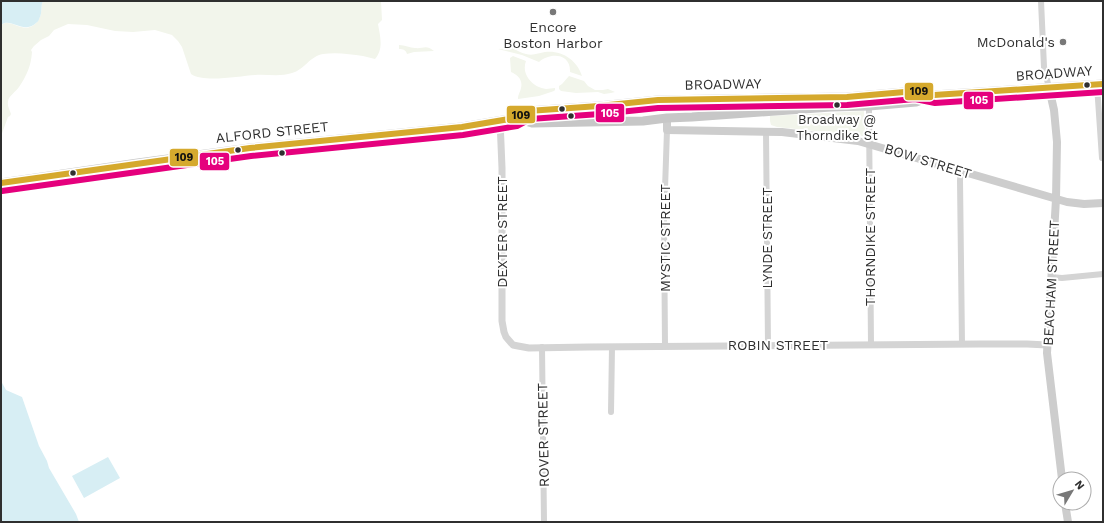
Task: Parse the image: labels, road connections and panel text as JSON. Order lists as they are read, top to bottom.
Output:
{
  "streets": {
    "main road": [
      "BROADWAY",
      "ALFORD STREET",
      "BOW STREET",
      "BEACHAM STREET"
    ],
    "street": [
      "DEXTER STREET",
      "THORNDIKE STREET",
      "MYSTIC STREET",
      "LYNDE STREET",
      "ROBIN STREET",
      "ROVER STREET"
    ]
  },
  "crossings": [
    ["BROADWAY", "ALFORD STREET"],
    ["BROADWAY", "DEXTER STREET"],
    ["BROADWAY", "THORNDIKE STREET"],
    ["BROADWAY", "BEACHAM STREET"],
    ["ALFORD STREET", "DEXTER STREET"],
    ["BOW STREET", "THORNDIKE STREET"],
    ["BOW STREET", "MYSTIC STREET"],
    ["BOW STREET", "LYNDE STREET"],
    ["BOW STREET", "BEACHAM STREET"],
    ["DEXTER STREET", "ROBIN STREET"],
    ["THORNDIKE STREET", "ROBIN STREET"],
    ["MYSTIC STREET", "ROBIN STREET"],
    ["LYNDE STREET", "ROBIN STREET"],
    ["BEACHAM STREET", "ROBIN STREET"],
    ["ROBIN STREET", "ROVER STREET"]
  ],
  "places": ["Encore Boston Harbor", "McDonald's", "Broadway @ Thorndike St"],
  "lines": ["transit line 109", "transit line 105"],
  "north": "top right"
}
